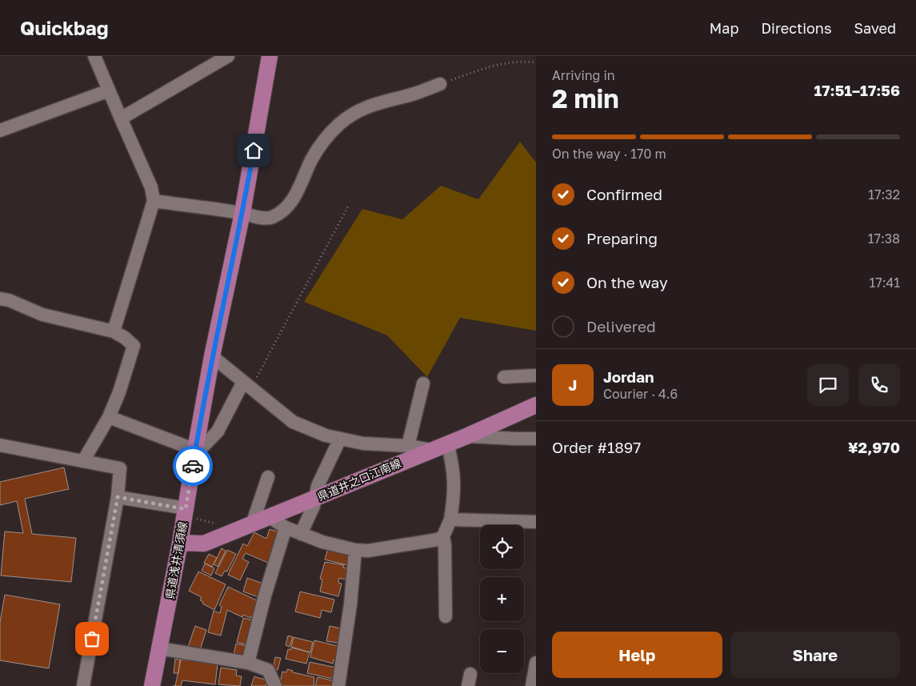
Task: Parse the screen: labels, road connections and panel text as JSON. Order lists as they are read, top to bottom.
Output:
{
  "streets": {
    "main road": ["県道井之口江南線", "県道浅井清須線"]
  },
  "crossings": [
    ["県道井之口江南線", "県道浅井清須線"]
  ],
  "page": {
    "header": "Quickbag",
    "nav": ["Map", "Directions", "Saved"],
    "heading": ["2 min", "Arriving in", "17:51–17:56"],
    "panel": [
      "Jordan",
      "Courier · 4.6",
      "Order #1897",
      "¥2,970"
    ],
    "bar": "On the way · 170 m",
    "list": [
      ["Confirmed", "17:32"],
      ["Preparing", "17:38"],
      ["On the way", "17:41"],
      "Delivered"
    ],
    "round": "J",
    "map_buttons": ["+", "−"],
    "buttons": ["Help", "Share"]
  }
}
